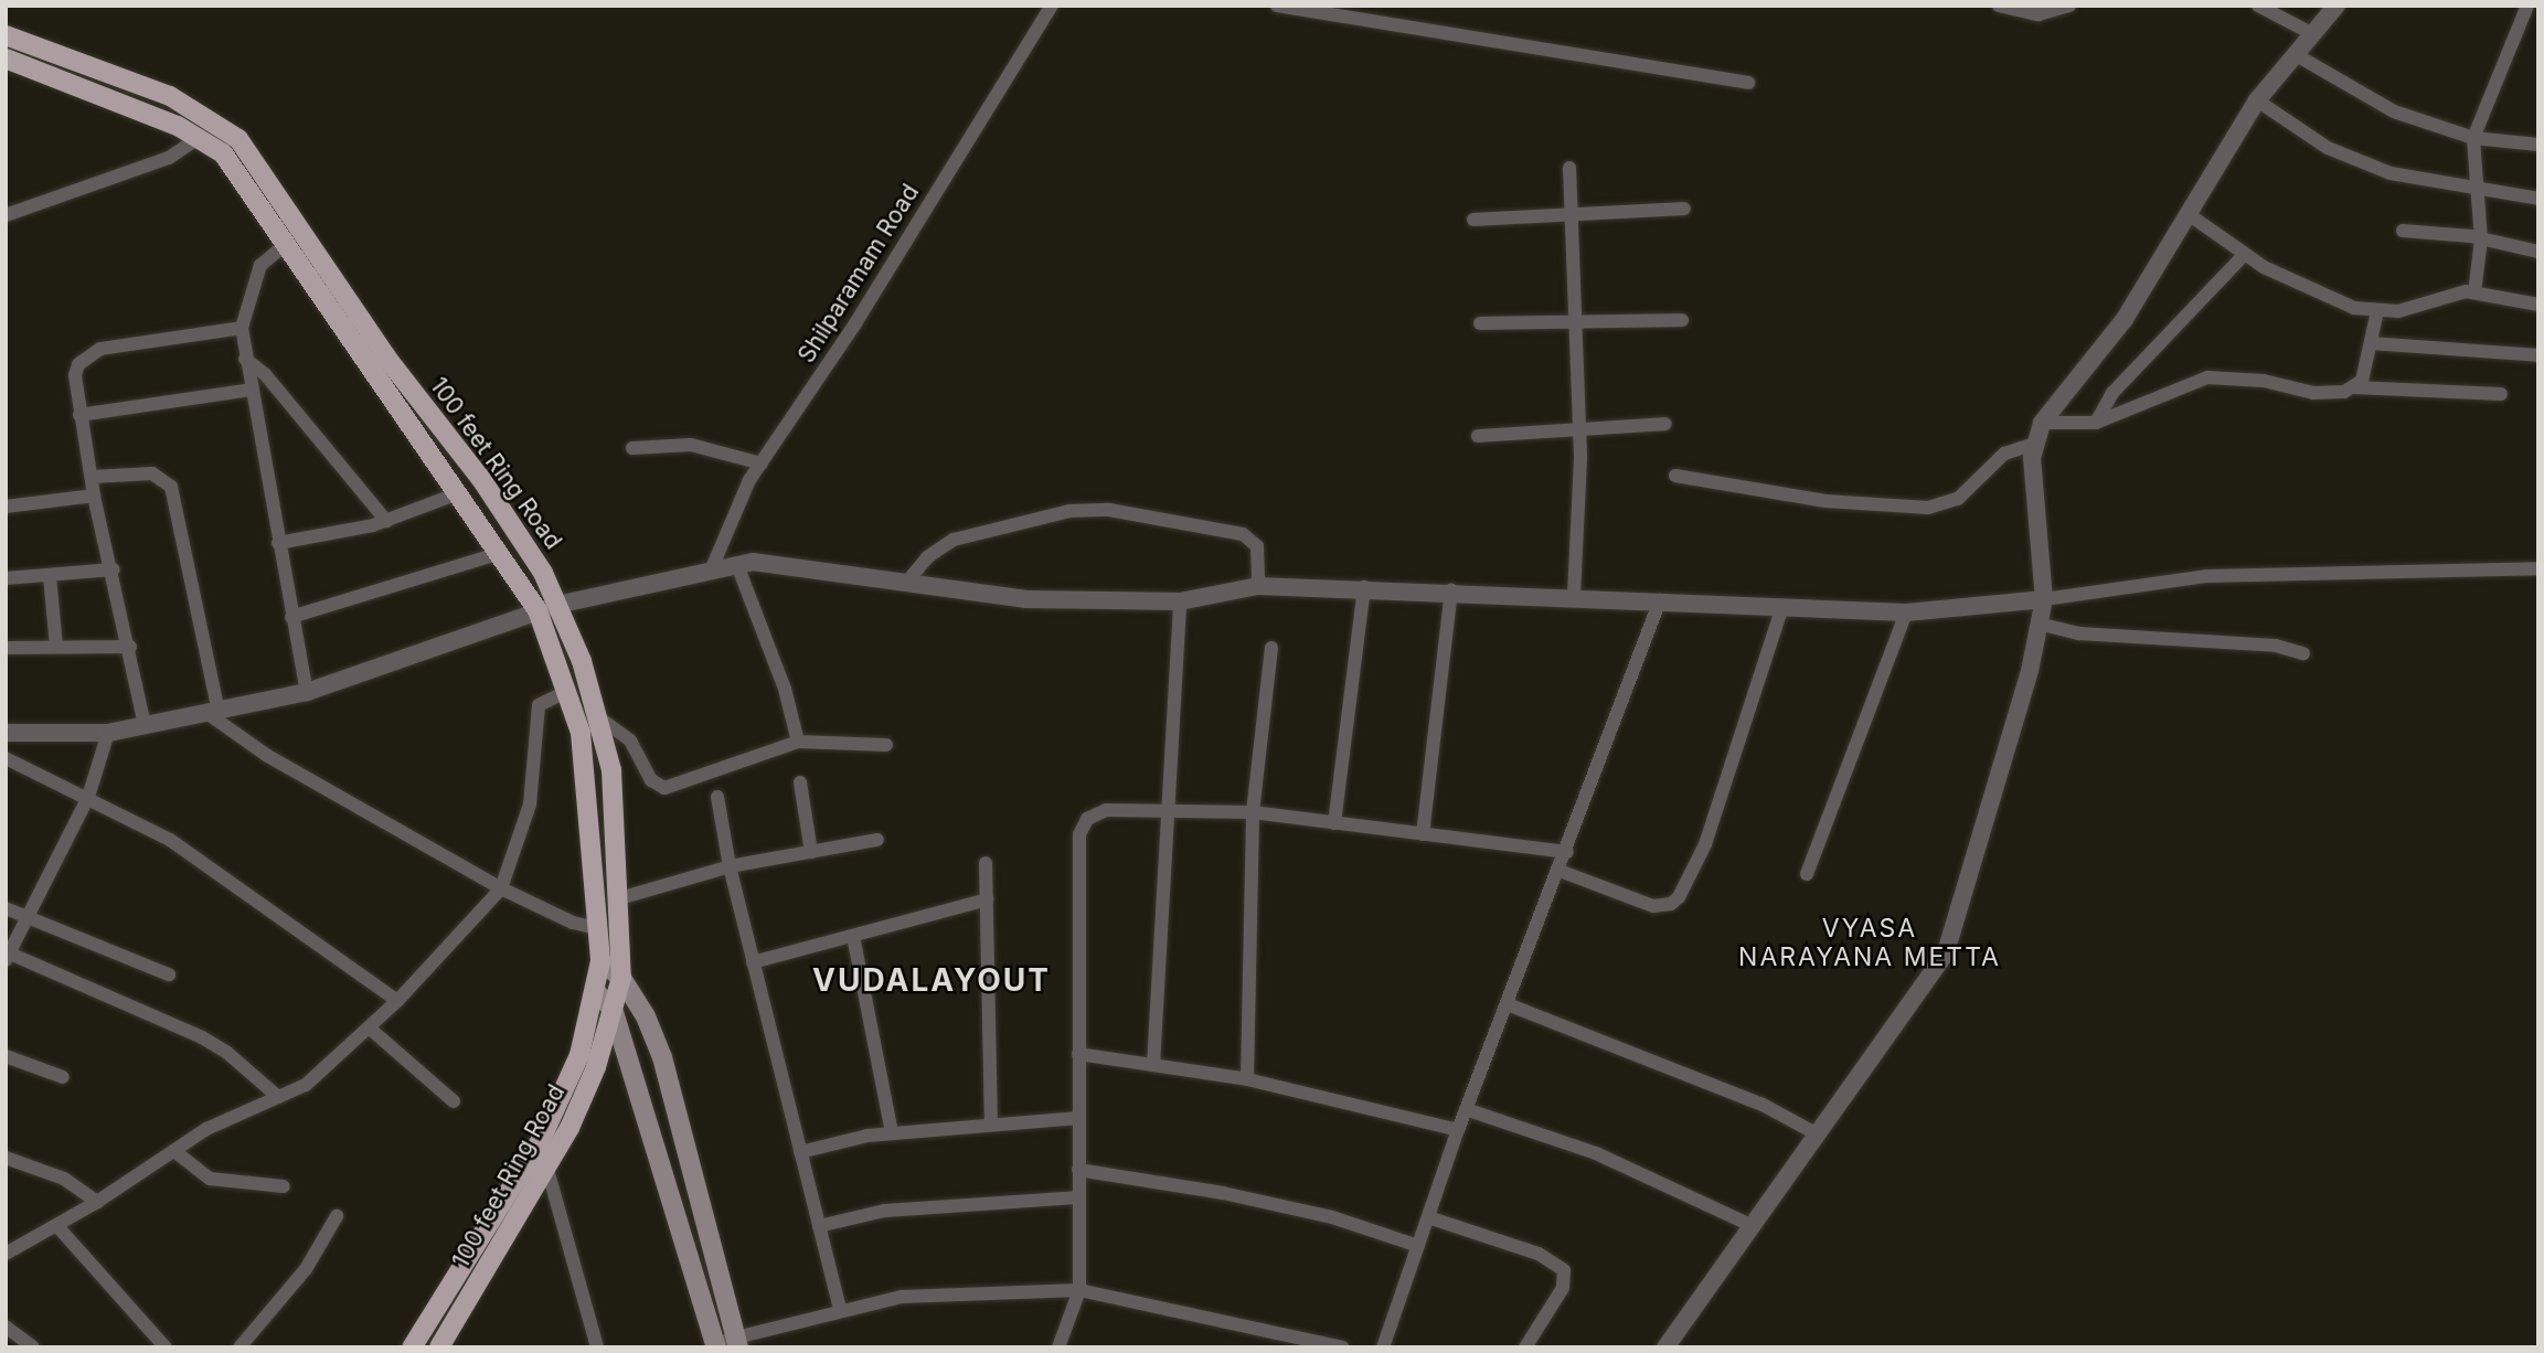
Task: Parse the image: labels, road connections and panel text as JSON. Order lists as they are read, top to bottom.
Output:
{
  "streets": {
    "main road": ["100 feet Ring Road"],
    "street": ["Shilparamam Road"]
  },
  "districts": ["VYASA NARAYANA METTA", "VUDALAYOUT"]
}
